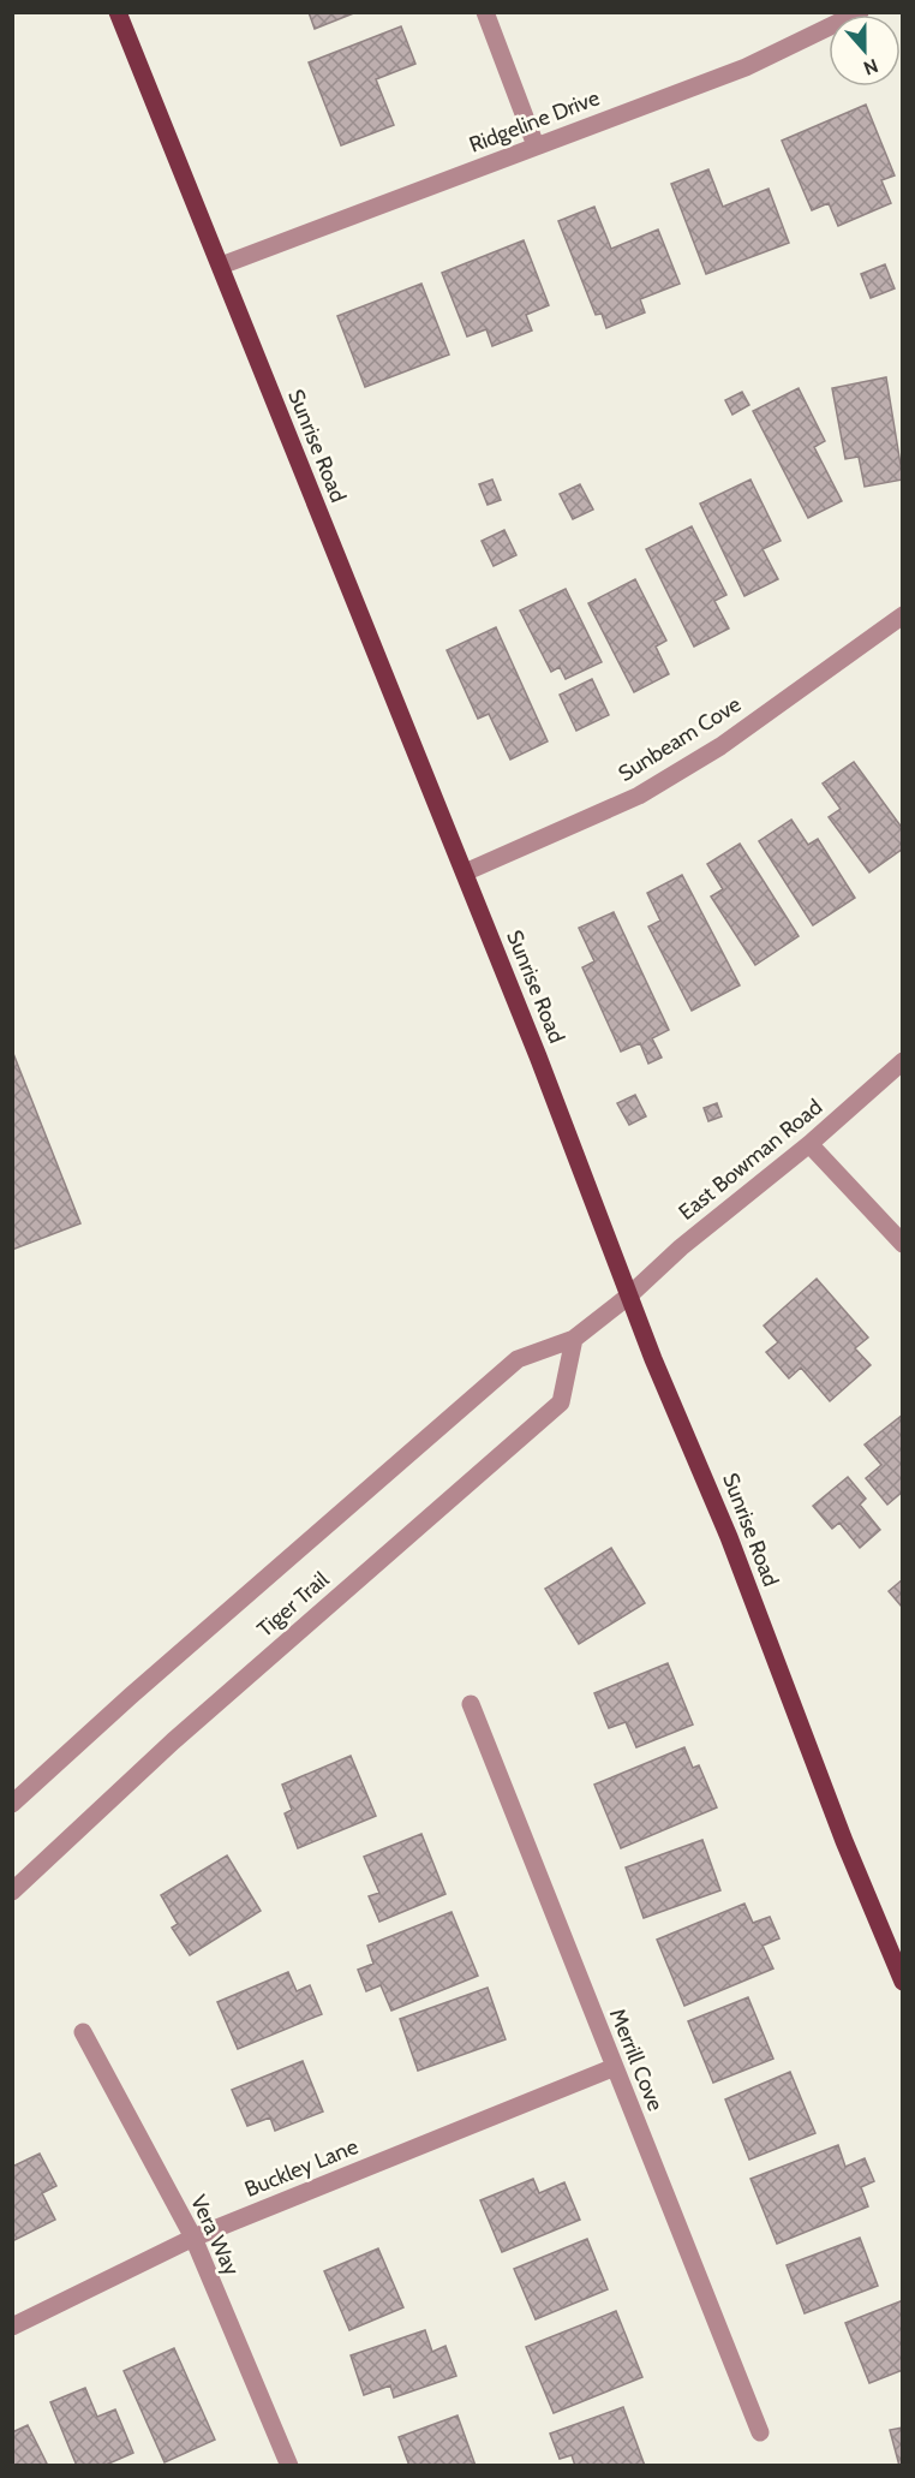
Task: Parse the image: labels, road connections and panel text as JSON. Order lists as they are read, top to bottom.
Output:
{
  "streets": {
    "main road": ["Sunrise Road"],
    "street": [
      "Ridgeline Drive",
      "Sunbeam Cove",
      "East Bowman Road",
      "Tiger Trail",
      "Merrill Cove",
      "Buckley Lane",
      "Vera Way"
    ]
  },
  "crossings": [
    ["Ridgeline Drive", "Sunrise Road"],
    ["Sunrise Road", "Sunbeam Cove"],
    ["Sunrise Road", "East Bowman Road"],
    ["Sunrise Road", "Tiger Trail"],
    ["East Bowman Road", "Tiger Trail"],
    ["Merrill Cove", "Buckley Lane"],
    ["Buckley Lane", "Vera Way"]
  ],
  "north": "bottom"
}
